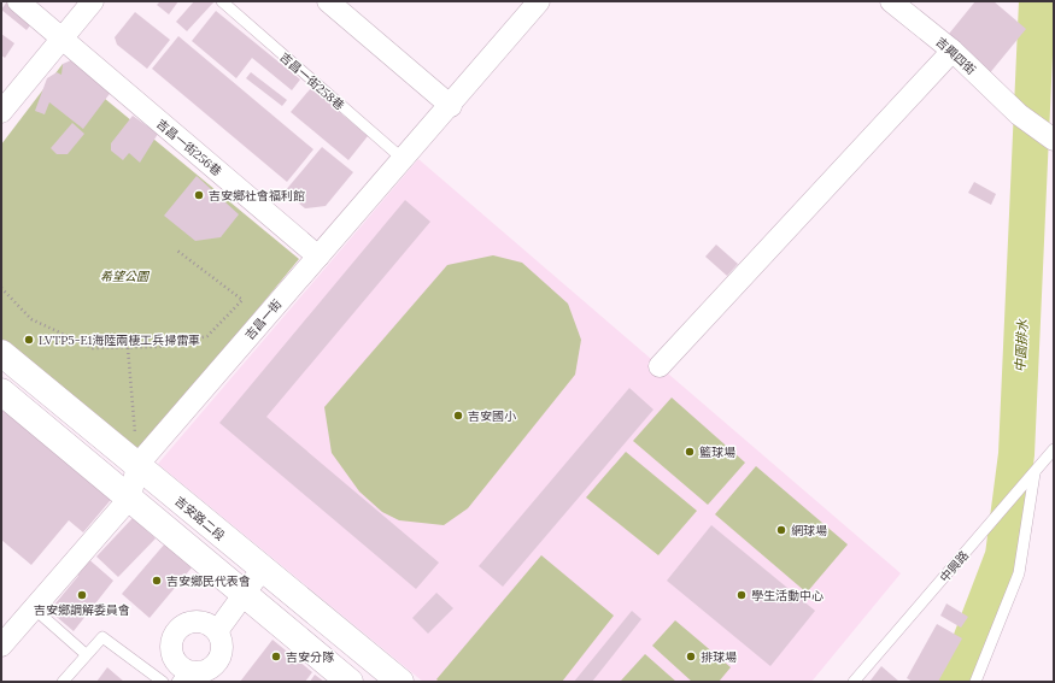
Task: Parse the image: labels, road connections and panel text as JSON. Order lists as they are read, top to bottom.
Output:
{
  "streets": {
    "main road": ["吉安路二段"],
    "street": ["吉興四街", "吉昌一街256巷", "吉昌一街"],
    "lane": ["吉昌一街258巷", "中興路"]
  },
  "crossings": [
    ["吉昌一街258巷", "吉昌一街"],
    ["吉昌一街256巷", "吉昌一街"],
    ["吉昌一街", "吉安路二段"]
  ],
  "water": ["中園排水"],
  "parks": ["希望公園"],
  "places": [
    "吉安鄉社會福利館",
    "LVTP5-E1海陸兩棲工兵掃雷車",
    "吉安國小",
    "籃球場",
    "網球場",
    "吉安鄉民代表會",
    "吉安鄉調解委員會",
    "學生活動中心",
    "吉安分隊",
    "排球場"
  ]
}
